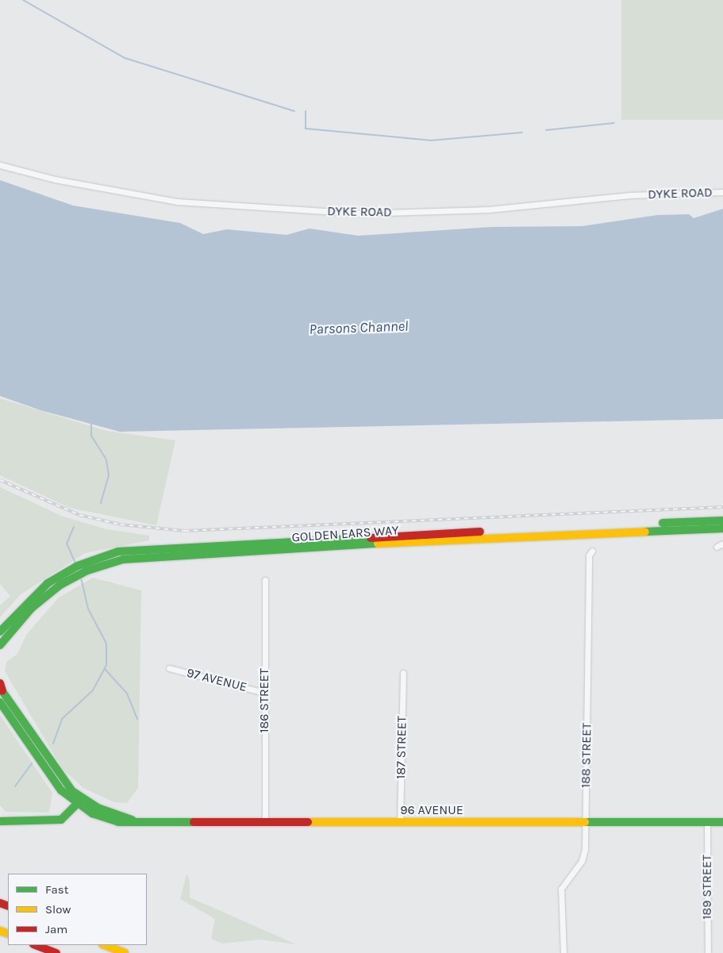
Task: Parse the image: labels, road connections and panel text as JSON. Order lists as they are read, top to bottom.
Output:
{
  "streets": {
    "main road": ["GOLDEN EARS WAY", "96 AVENUE"],
    "street": [
      "DYKE ROAD",
      "97 AVENUE",
      "186 STREET",
      "187 STREET",
      "188 STREET",
      "189 STREET"
    ]
  },
  "crossings": [
    ["97 AVENUE", "186 STREET"],
    ["186 STREET", "96 AVENUE"],
    ["187 STREET", "96 AVENUE"],
    ["188 STREET", "96 AVENUE"],
    ["96 AVENUE", "189 STREET"]
  ],
  "water": ["Parsons Channel"],
  "legend": ["Fast", "Slow", "Jam"]
}
